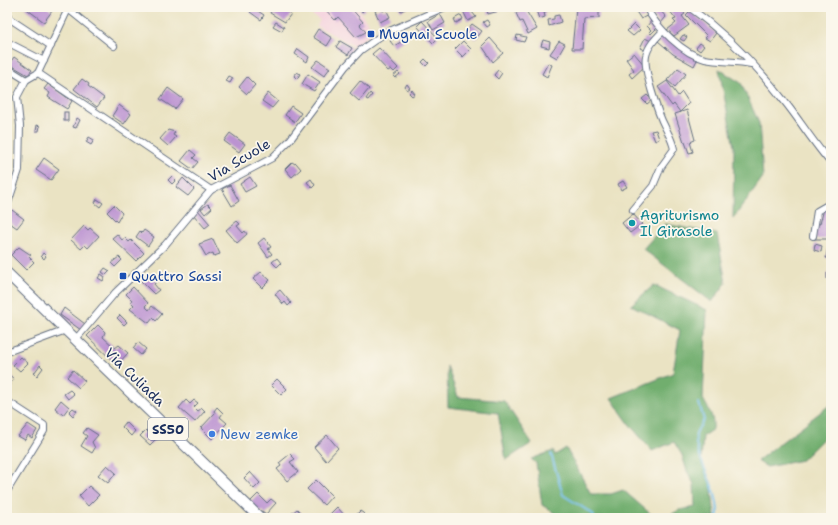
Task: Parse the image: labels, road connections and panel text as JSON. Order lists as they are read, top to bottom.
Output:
{
  "streets": {
    "main road": ["Via Culiada", "SS50"],
    "street": ["Via Scuole"]
  },
  "crossings": [
    ["Via Scuole", "Via Culiada"]
  ],
  "places": {
    "transit": ["Mugnai Scuole", "Quattro Sassi"],
    "other": ["Agriturismo Il Girasole", "New zemke"]
  }
}
